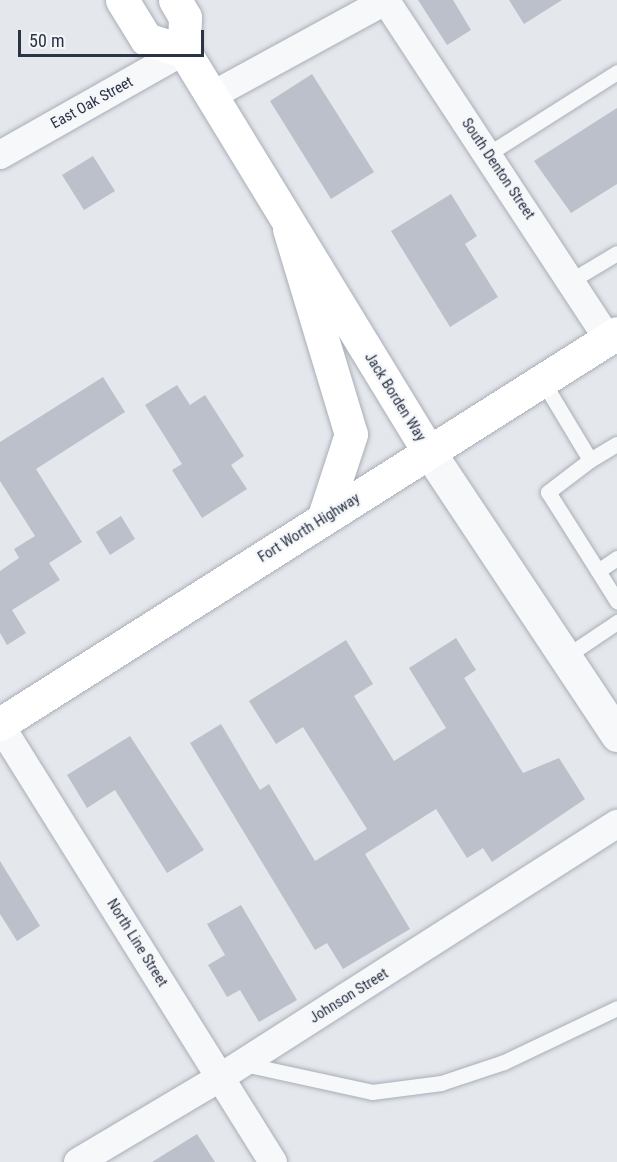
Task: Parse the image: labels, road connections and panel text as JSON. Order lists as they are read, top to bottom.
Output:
{
  "streets": {
    "main road": ["Jack Borden Way", "Fort Worth Highway"],
    "street": [
      "East Oak Street",
      "South Denton Street",
      "North Line Street",
      "Johnson Street"
    ]
  },
  "crossings": [
    ["East Oak Street", "Jack Borden Way"],
    ["South Denton Street", "Fort Worth Highway"],
    ["Jack Borden Way", "Fort Worth Highway"],
    ["Fort Worth Highway", "North Line Street"],
    ["North Line Street", "Johnson Street"]
  ],
  "scale_bar": "50 m"
}
